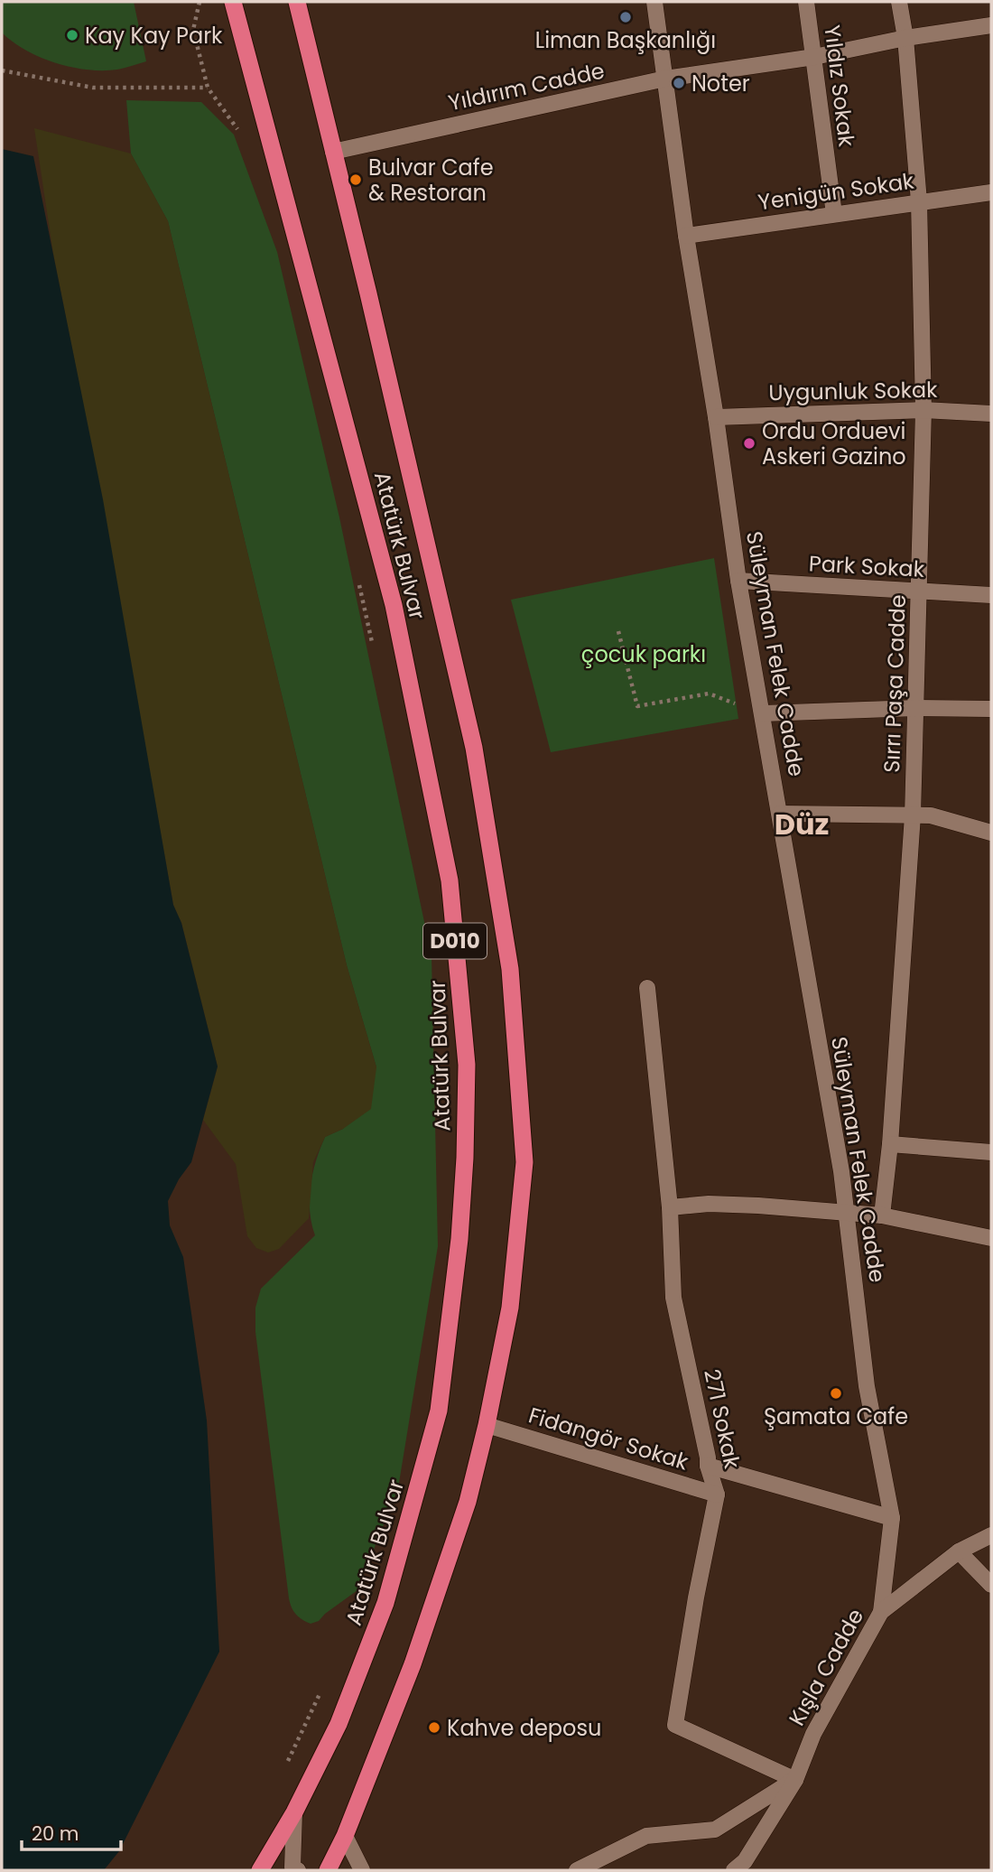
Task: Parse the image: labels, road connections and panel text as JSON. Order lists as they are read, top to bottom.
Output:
{
  "streets": {
    "highway": ["Atatürk Bulvar", "D010"],
    "street": [
      "Yıldız Sokak",
      "Yıldırım Cadde",
      "Yenigün Sokak",
      "Uygunluk Sokak",
      "Park Sokak",
      "Süleyman Felek Cadde",
      "Sırrı Paşa Cadde",
      "271 Sokak",
      "Fidangör Sokak",
      "Kışla Cadde"
    ]
  },
  "crossings": [
    ["Yıldız Sokak", "Yıldırım Cadde"],
    ["Yıldız Sokak", "Yenigün Sokak"],
    ["Yıldırım Cadde", "Atatürk Bulvar"],
    ["Yıldırım Cadde", "Süleyman Felek Cadde"],
    ["Yıldırım Cadde", "Sırrı Paşa Cadde"],
    ["Yenigün Sokak", "Süleyman Felek Cadde"],
    ["Yenigün Sokak", "Sırrı Paşa Cadde"],
    ["Uygunluk Sokak", "Süleyman Felek Cadde"],
    ["Uygunluk Sokak", "Sırrı Paşa Cadde"],
    ["Atatürk Bulvar", "Fidangör Sokak"],
    ["Park Sokak", "Süleyman Felek Cadde"],
    ["Park Sokak", "Sırrı Paşa Cadde"],
    ["Süleyman Felek Cadde", "Fidangör Sokak"],
    ["Süleyman Felek Cadde", "Kışla Cadde"],
    ["271 Sokak", "Fidangör Sokak"],
    ["271 Sokak", "Kışla Cadde"]
  ],
  "districts": ["Düz"],
  "parks": ["çocuk parkı"],
  "places": [
    "Liman Başkanlığı",
    "Kay Kay Park",
    "Noter",
    "Bulvar Cafe & Restoran",
    "Ordu Orduevi Askeri Gazino",
    "Şamata Cafe",
    "Kahve deposu"
  ],
  "scale_bar": "20 m"
}
